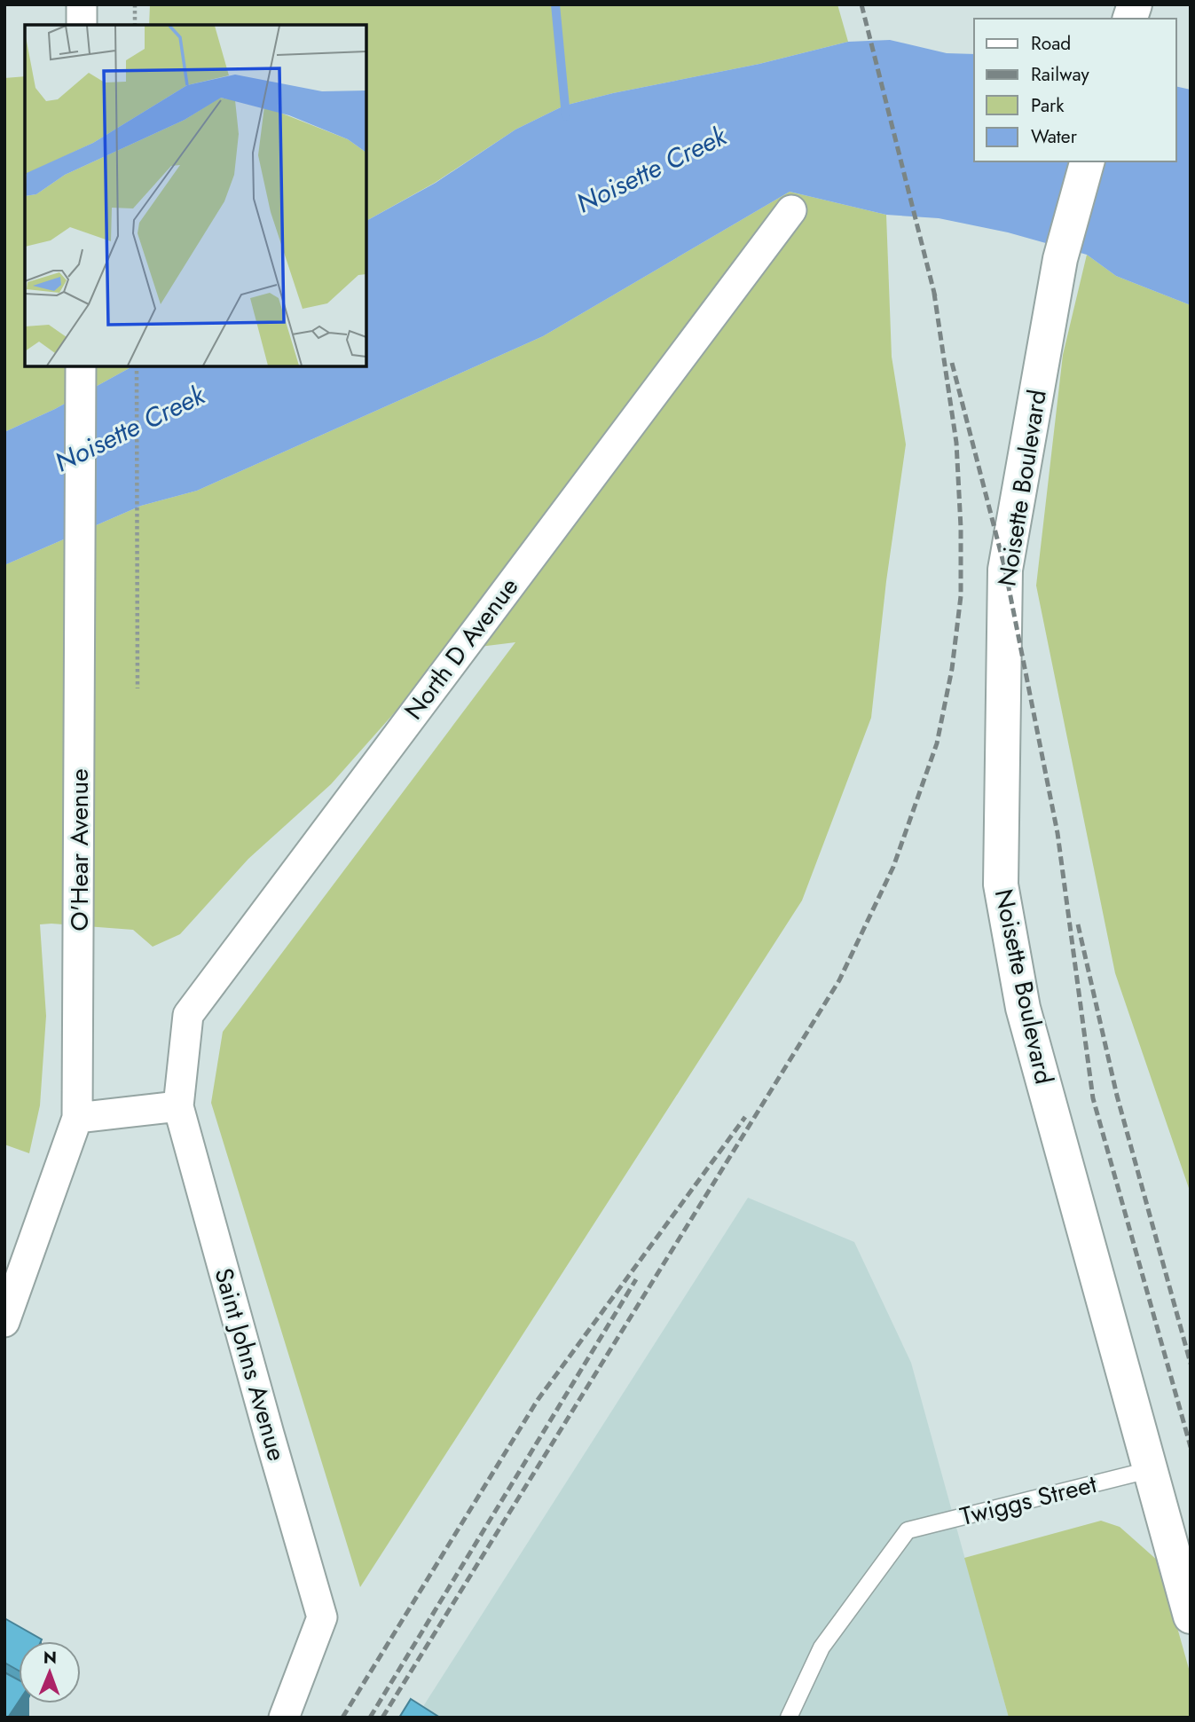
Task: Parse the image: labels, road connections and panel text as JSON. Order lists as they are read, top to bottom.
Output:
{
  "streets": {
    "street": [
      "Noisette Boulevard",
      "North D Avenue",
      "O'Hear Avenue",
      "Saint Johns Avenue"
    ],
    "lane": ["Twiggs Street"]
  },
  "crossings": [
    ["Noisette Boulevard", "Twiggs Street"],
    ["North D Avenue", "Saint Johns Avenue"]
  ],
  "water": ["Noisette Creek"],
  "legend": [
    "Road",
    "Railway",
    "Park",
    "Water"
  ],
  "north": "top"
}
